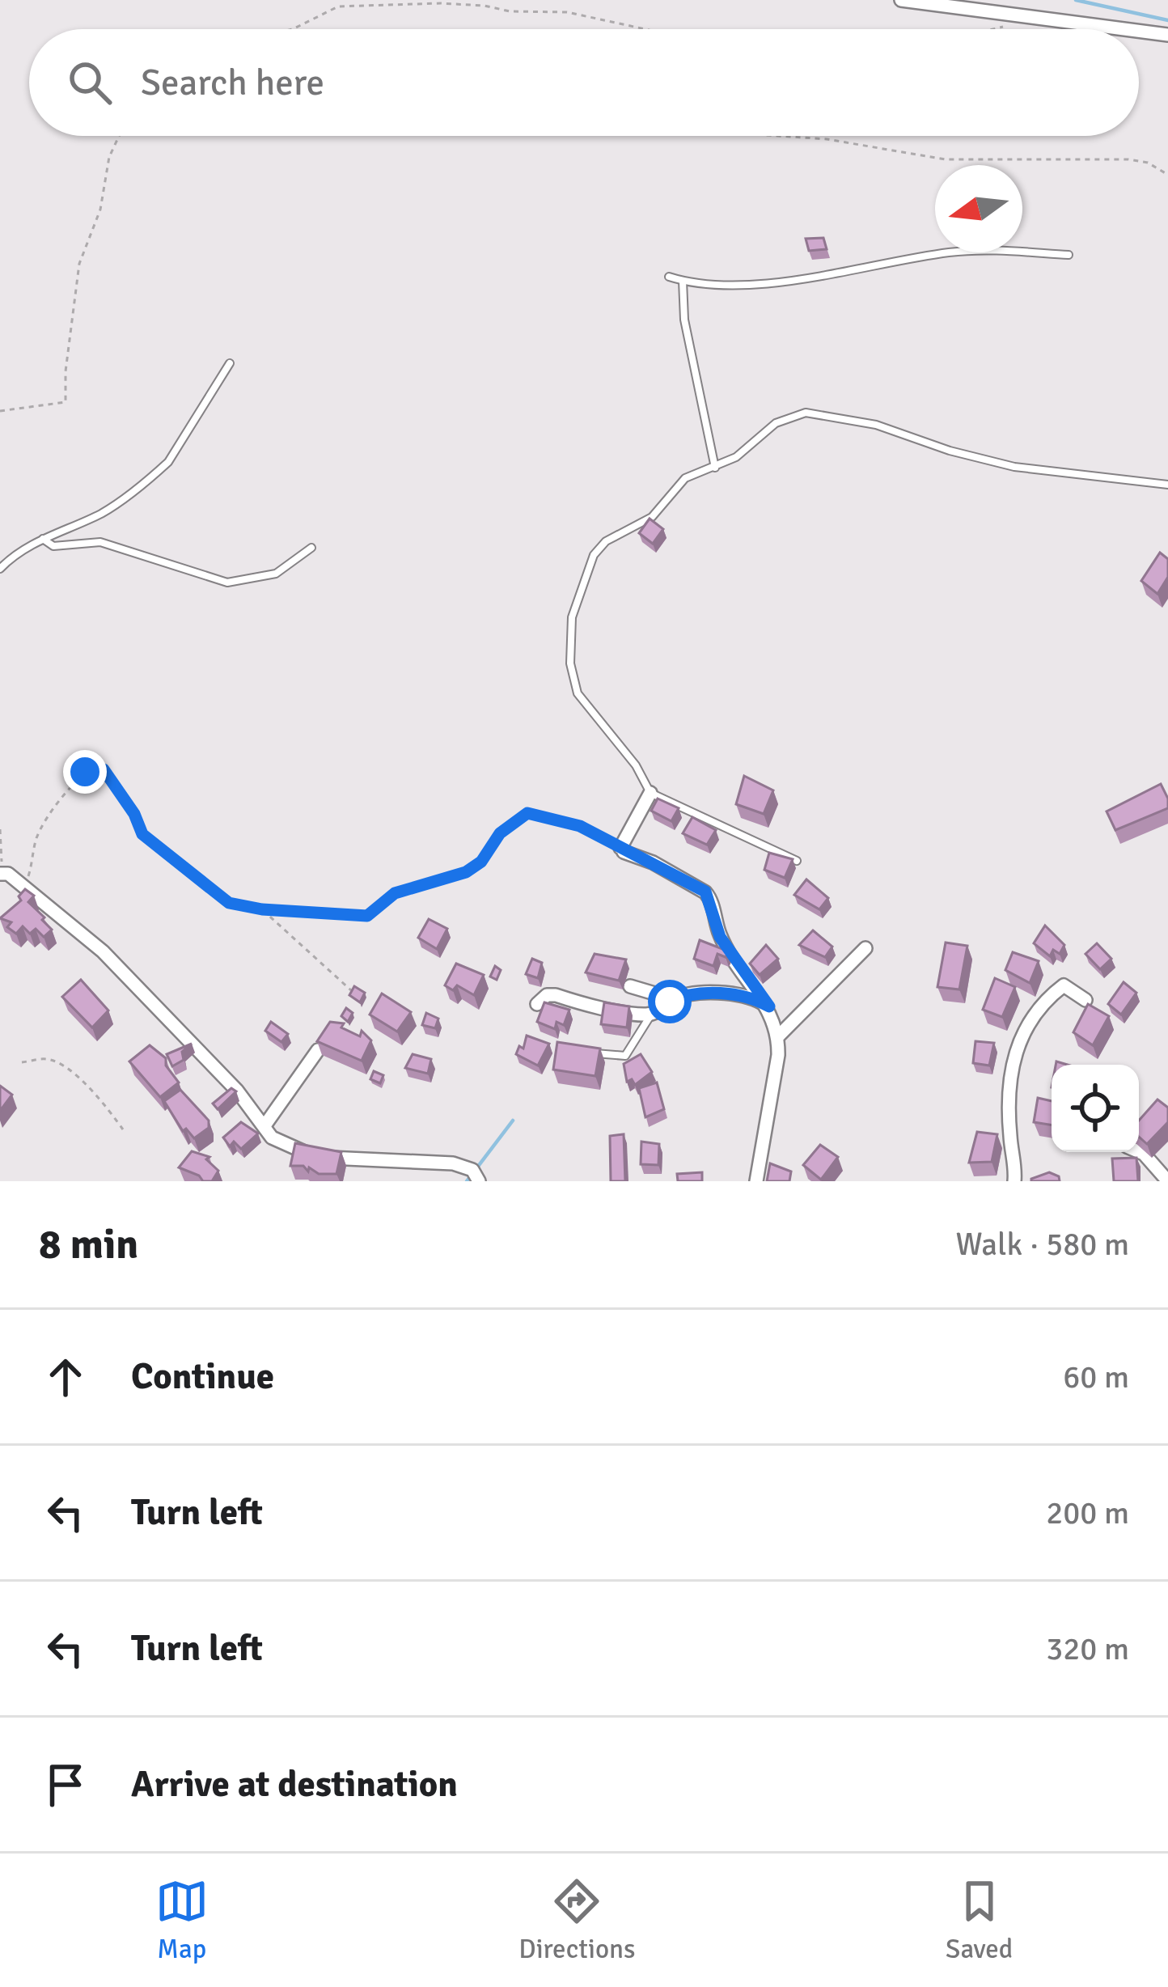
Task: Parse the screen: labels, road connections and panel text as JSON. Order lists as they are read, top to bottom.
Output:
{
  "north": "left",
  "page": {
    "search": "Search here",
    "heading": ["8 min", "Walk · 580 m"],
    "list": [
      ["Continue", "60 m"],
      ["Turn left", "200 m"],
      ["Turn left", "320 m"],
      "Arrive at destination"
    ],
    "nav": ["Map", "Directions", "Saved"]
  }
}
